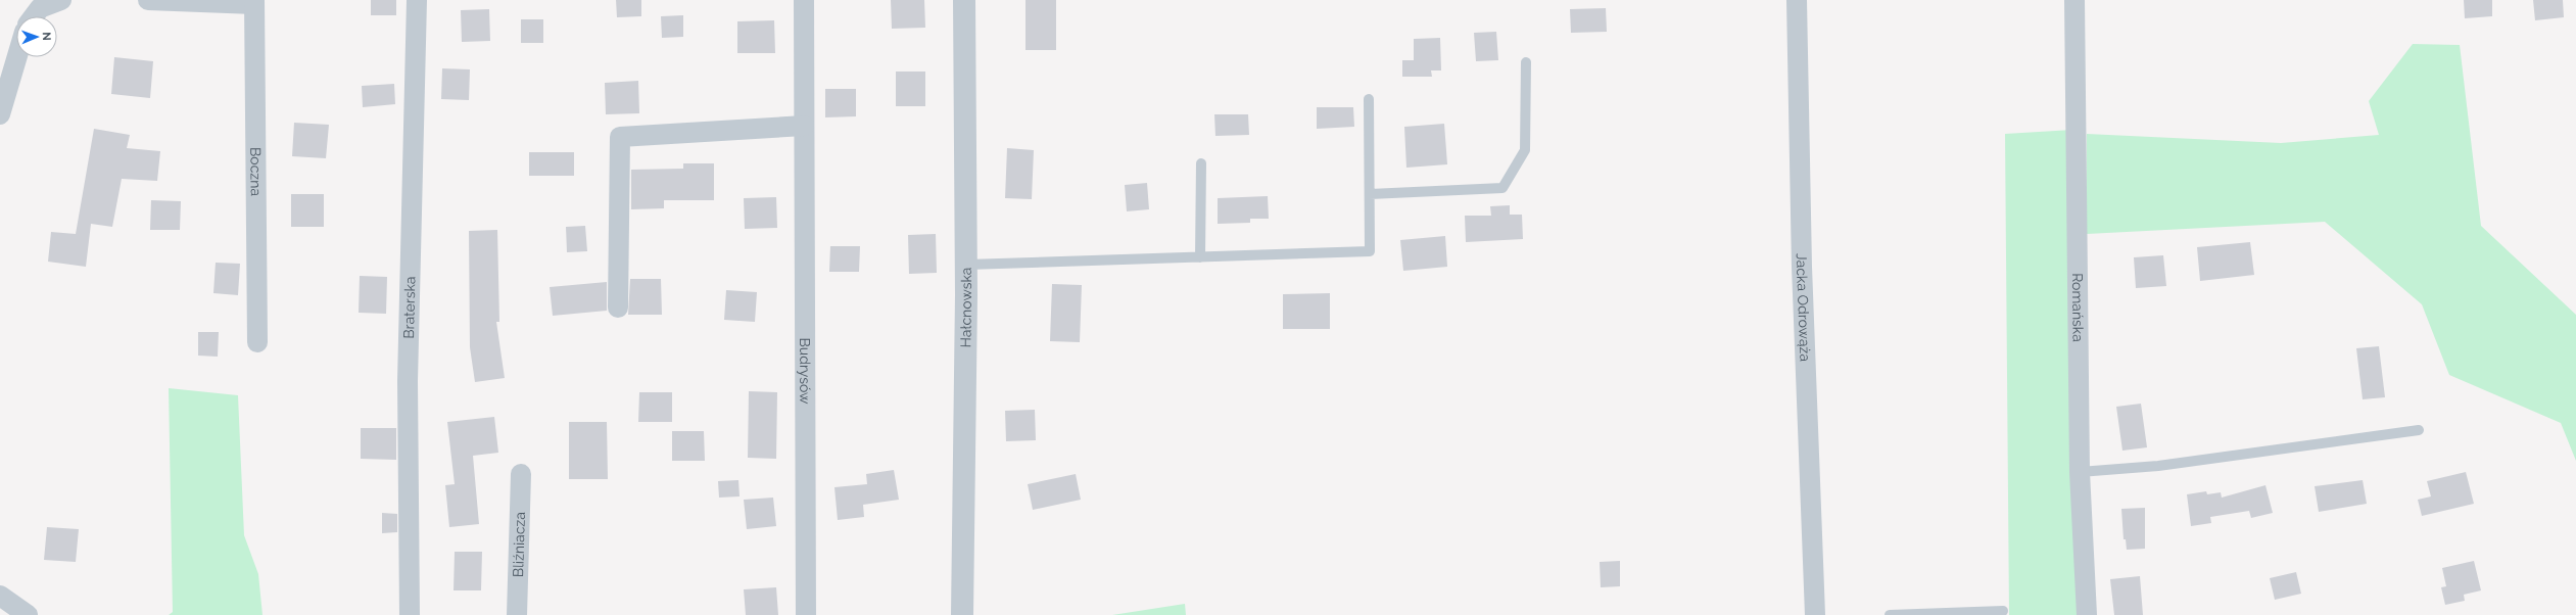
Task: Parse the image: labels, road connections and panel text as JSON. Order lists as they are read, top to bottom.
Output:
{
  "streets": {
    "street": [
      "Boczna",
      "Braterska",
      "Hałcnowska",
      "Jacka Odrowąża",
      "Romańska",
      "Budrysów",
      "Bliźniacza"
    ]
  },
  "north": "right"
}
